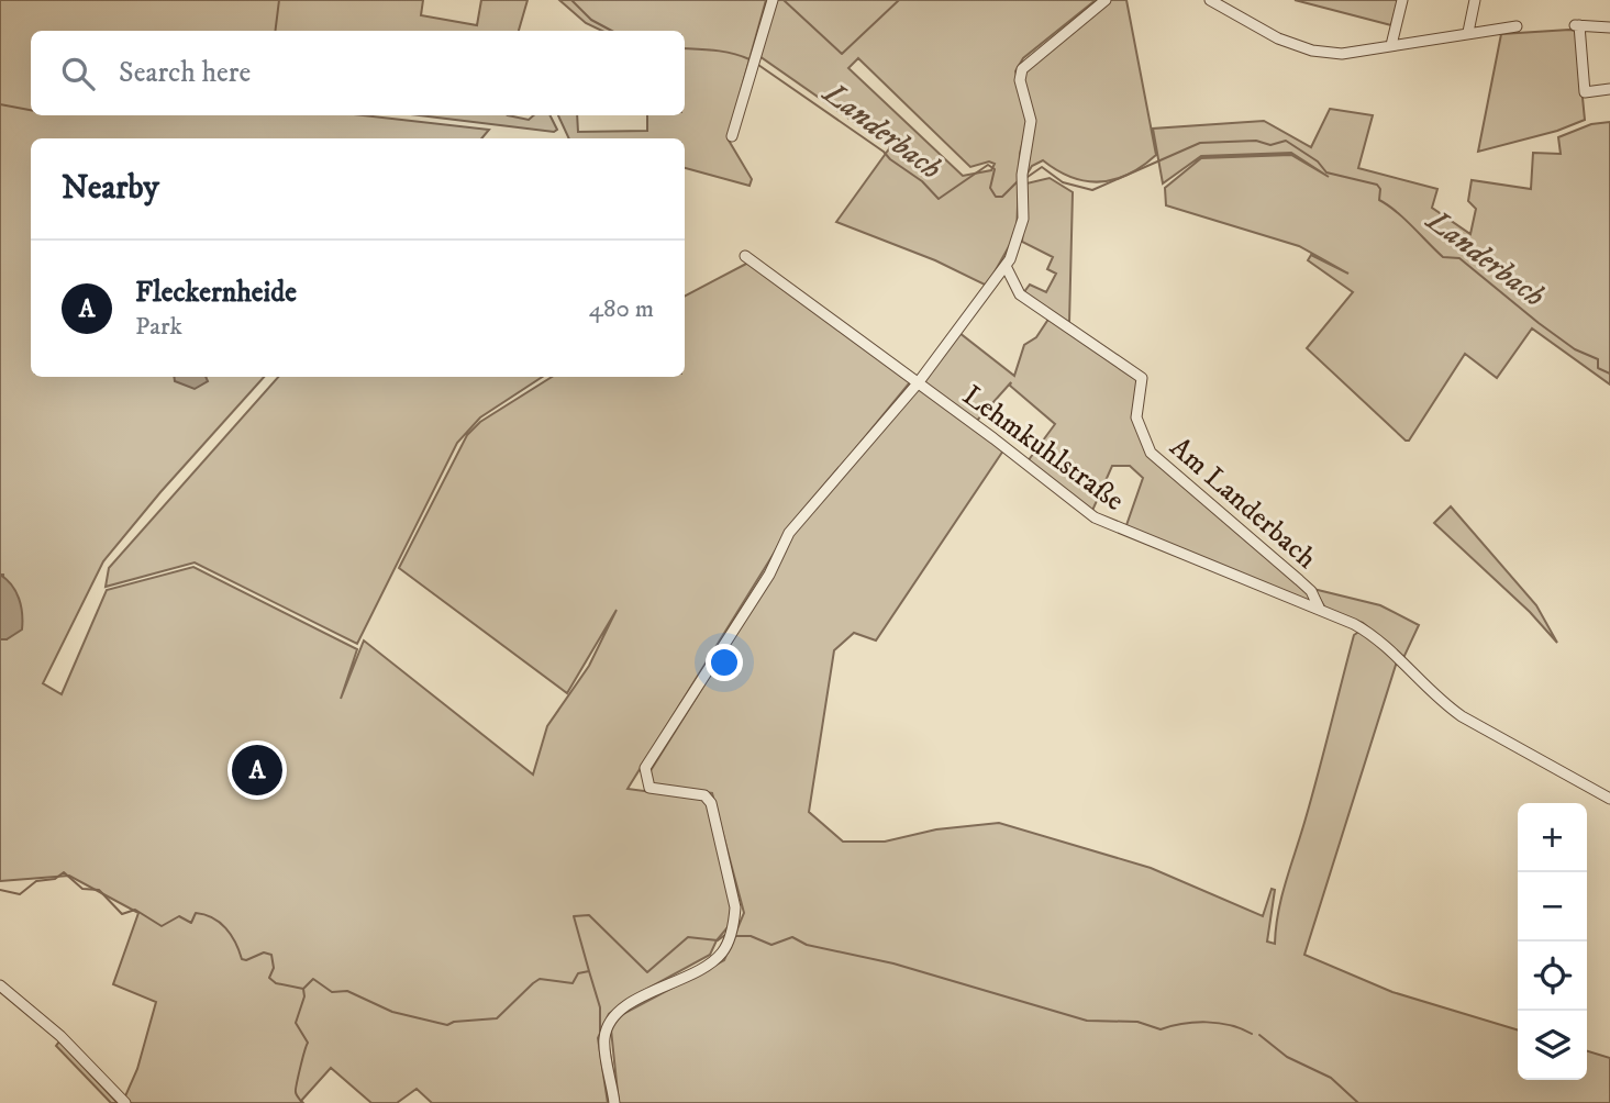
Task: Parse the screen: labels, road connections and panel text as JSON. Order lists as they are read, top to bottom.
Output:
{
  "streets": {
    "street": ["Lehmkuhlstraße", "Am Landerbach"]
  },
  "crossings": [
    ["Lehmkuhlstraße", "Am Landerbach"]
  ],
  "water": ["Landerbach"],
  "page": {
    "search": "Search here",
    "heading": "Nearby",
    "list": [
      {
        "mark": "A",
        "name": "Fleckernheide",
        "note": "Park",
        "value": "480 m"
      }
    ],
    "pins": "A",
    "map_buttons": ["+", "−"]
  }
}
